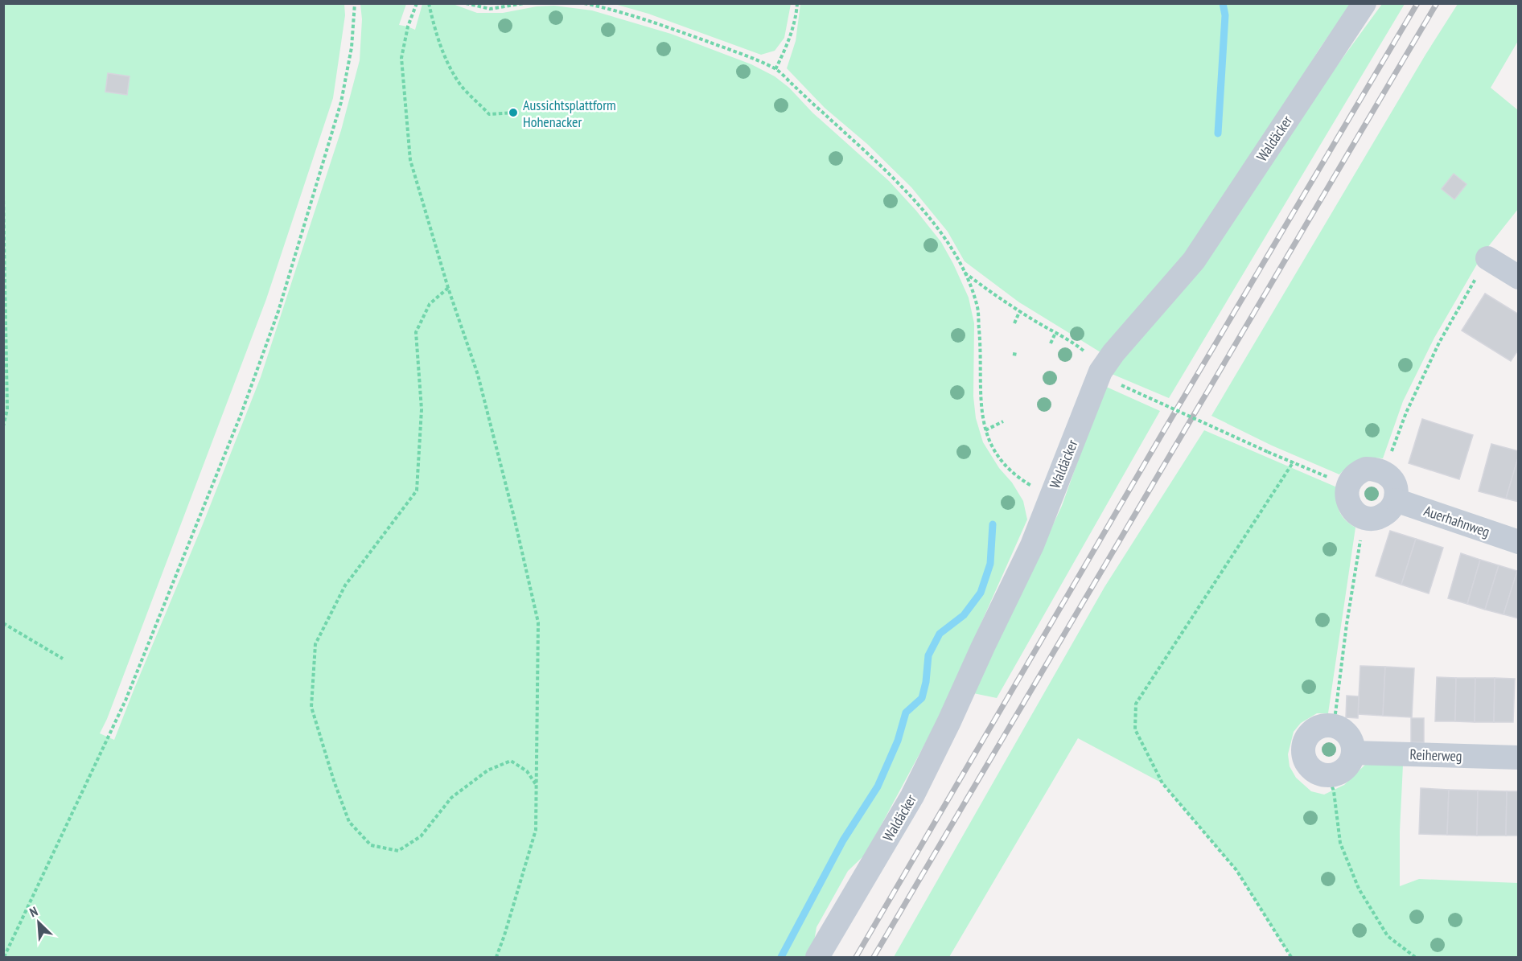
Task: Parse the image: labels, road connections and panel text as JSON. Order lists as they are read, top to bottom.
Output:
{
  "streets": {
    "street": ["Waldäcker", "Auerhahnweg", "Reiherweg"]
  },
  "places": ["Aussichtsplattform Hohenacker"],
  "north": "top left"
}
